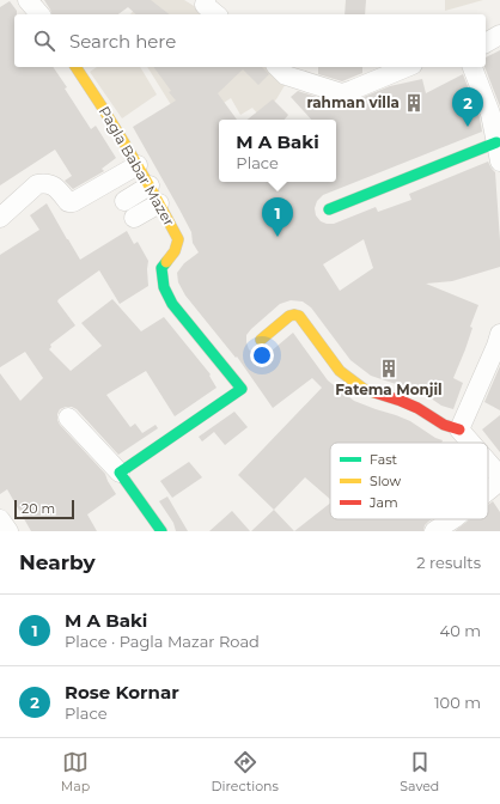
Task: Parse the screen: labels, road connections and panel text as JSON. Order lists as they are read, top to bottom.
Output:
{
  "streets": {
    "street": ["Pagla Babar Mazer"]
  },
  "places": {
    "building": ["rahman villa", "Fatema Monjil"]
  },
  "legend": ["Fast", "Slow", "Jam"],
  "scale_bar": "20 m",
  "page": {
    "search": "Search here",
    "pins": ["2", "1"],
    "popup": ["M A Baki", "Place"],
    "scale": "20 m",
    "heading": ["Nearby", "2 results"],
    "list": [
      {
        "mark": "1",
        "name": "M A Baki",
        "note": "Place · Pagla Mazar Road",
        "value": "40 m"
      },
      {
        "mark": "2",
        "name": "Rose Kornar",
        "note": "Place",
        "value": "100 m"
      }
    ],
    "nav": ["Map", "Directions", "Saved"]
  }
}
